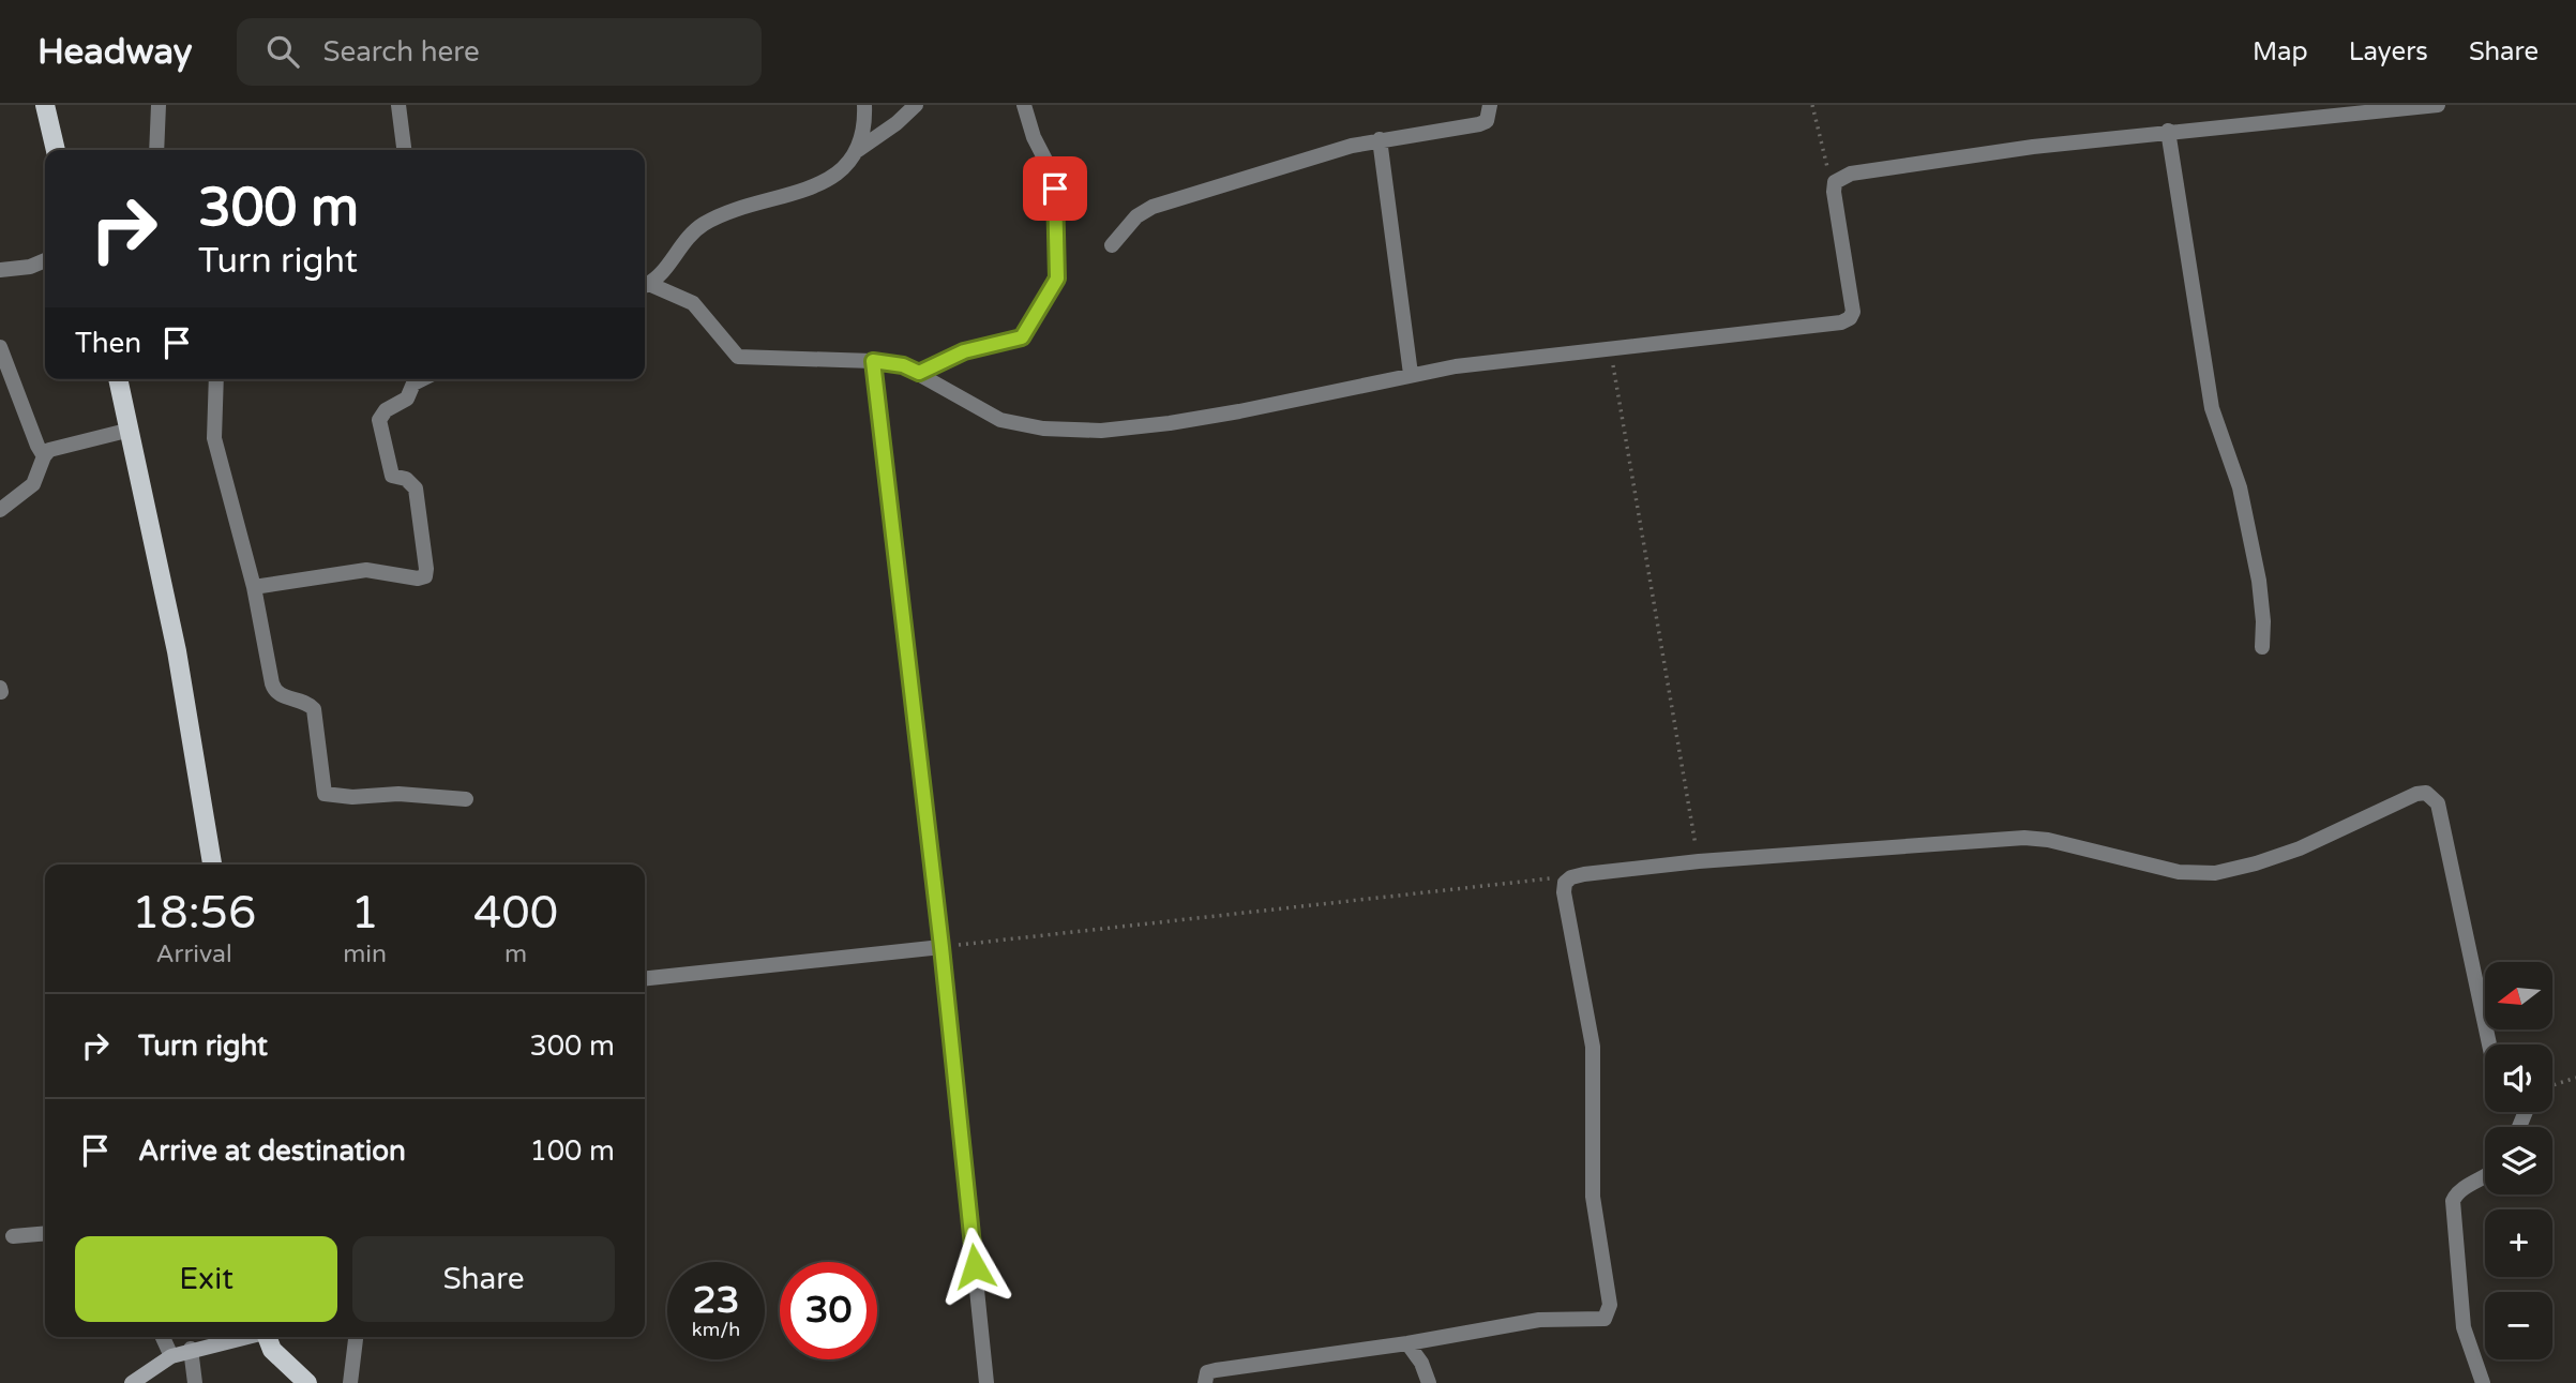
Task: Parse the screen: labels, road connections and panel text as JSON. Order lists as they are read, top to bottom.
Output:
{
  "north": "left",
  "page": {
    "header": "Headway",
    "search": "Search here",
    "nav": ["Map", "Layers", "Share"],
    "turn": ["300 m", "Turn right"],
    "then": "Then",
    "eta": [
      "18:56",
      "Arrival",
      "1",
      "min",
      "400",
      "m"
    ],
    "map_buttons": ["+", "−"],
    "list": [
      {
        "name": "Turn right",
        "value": "300 m"
      },
      {
        "name": "Arrive at destination",
        "value": "100 m"
      }
    ],
    "buttons": ["Exit", "Share"],
    "speed": "23 km/h",
    "limit": "30"
  }
}
